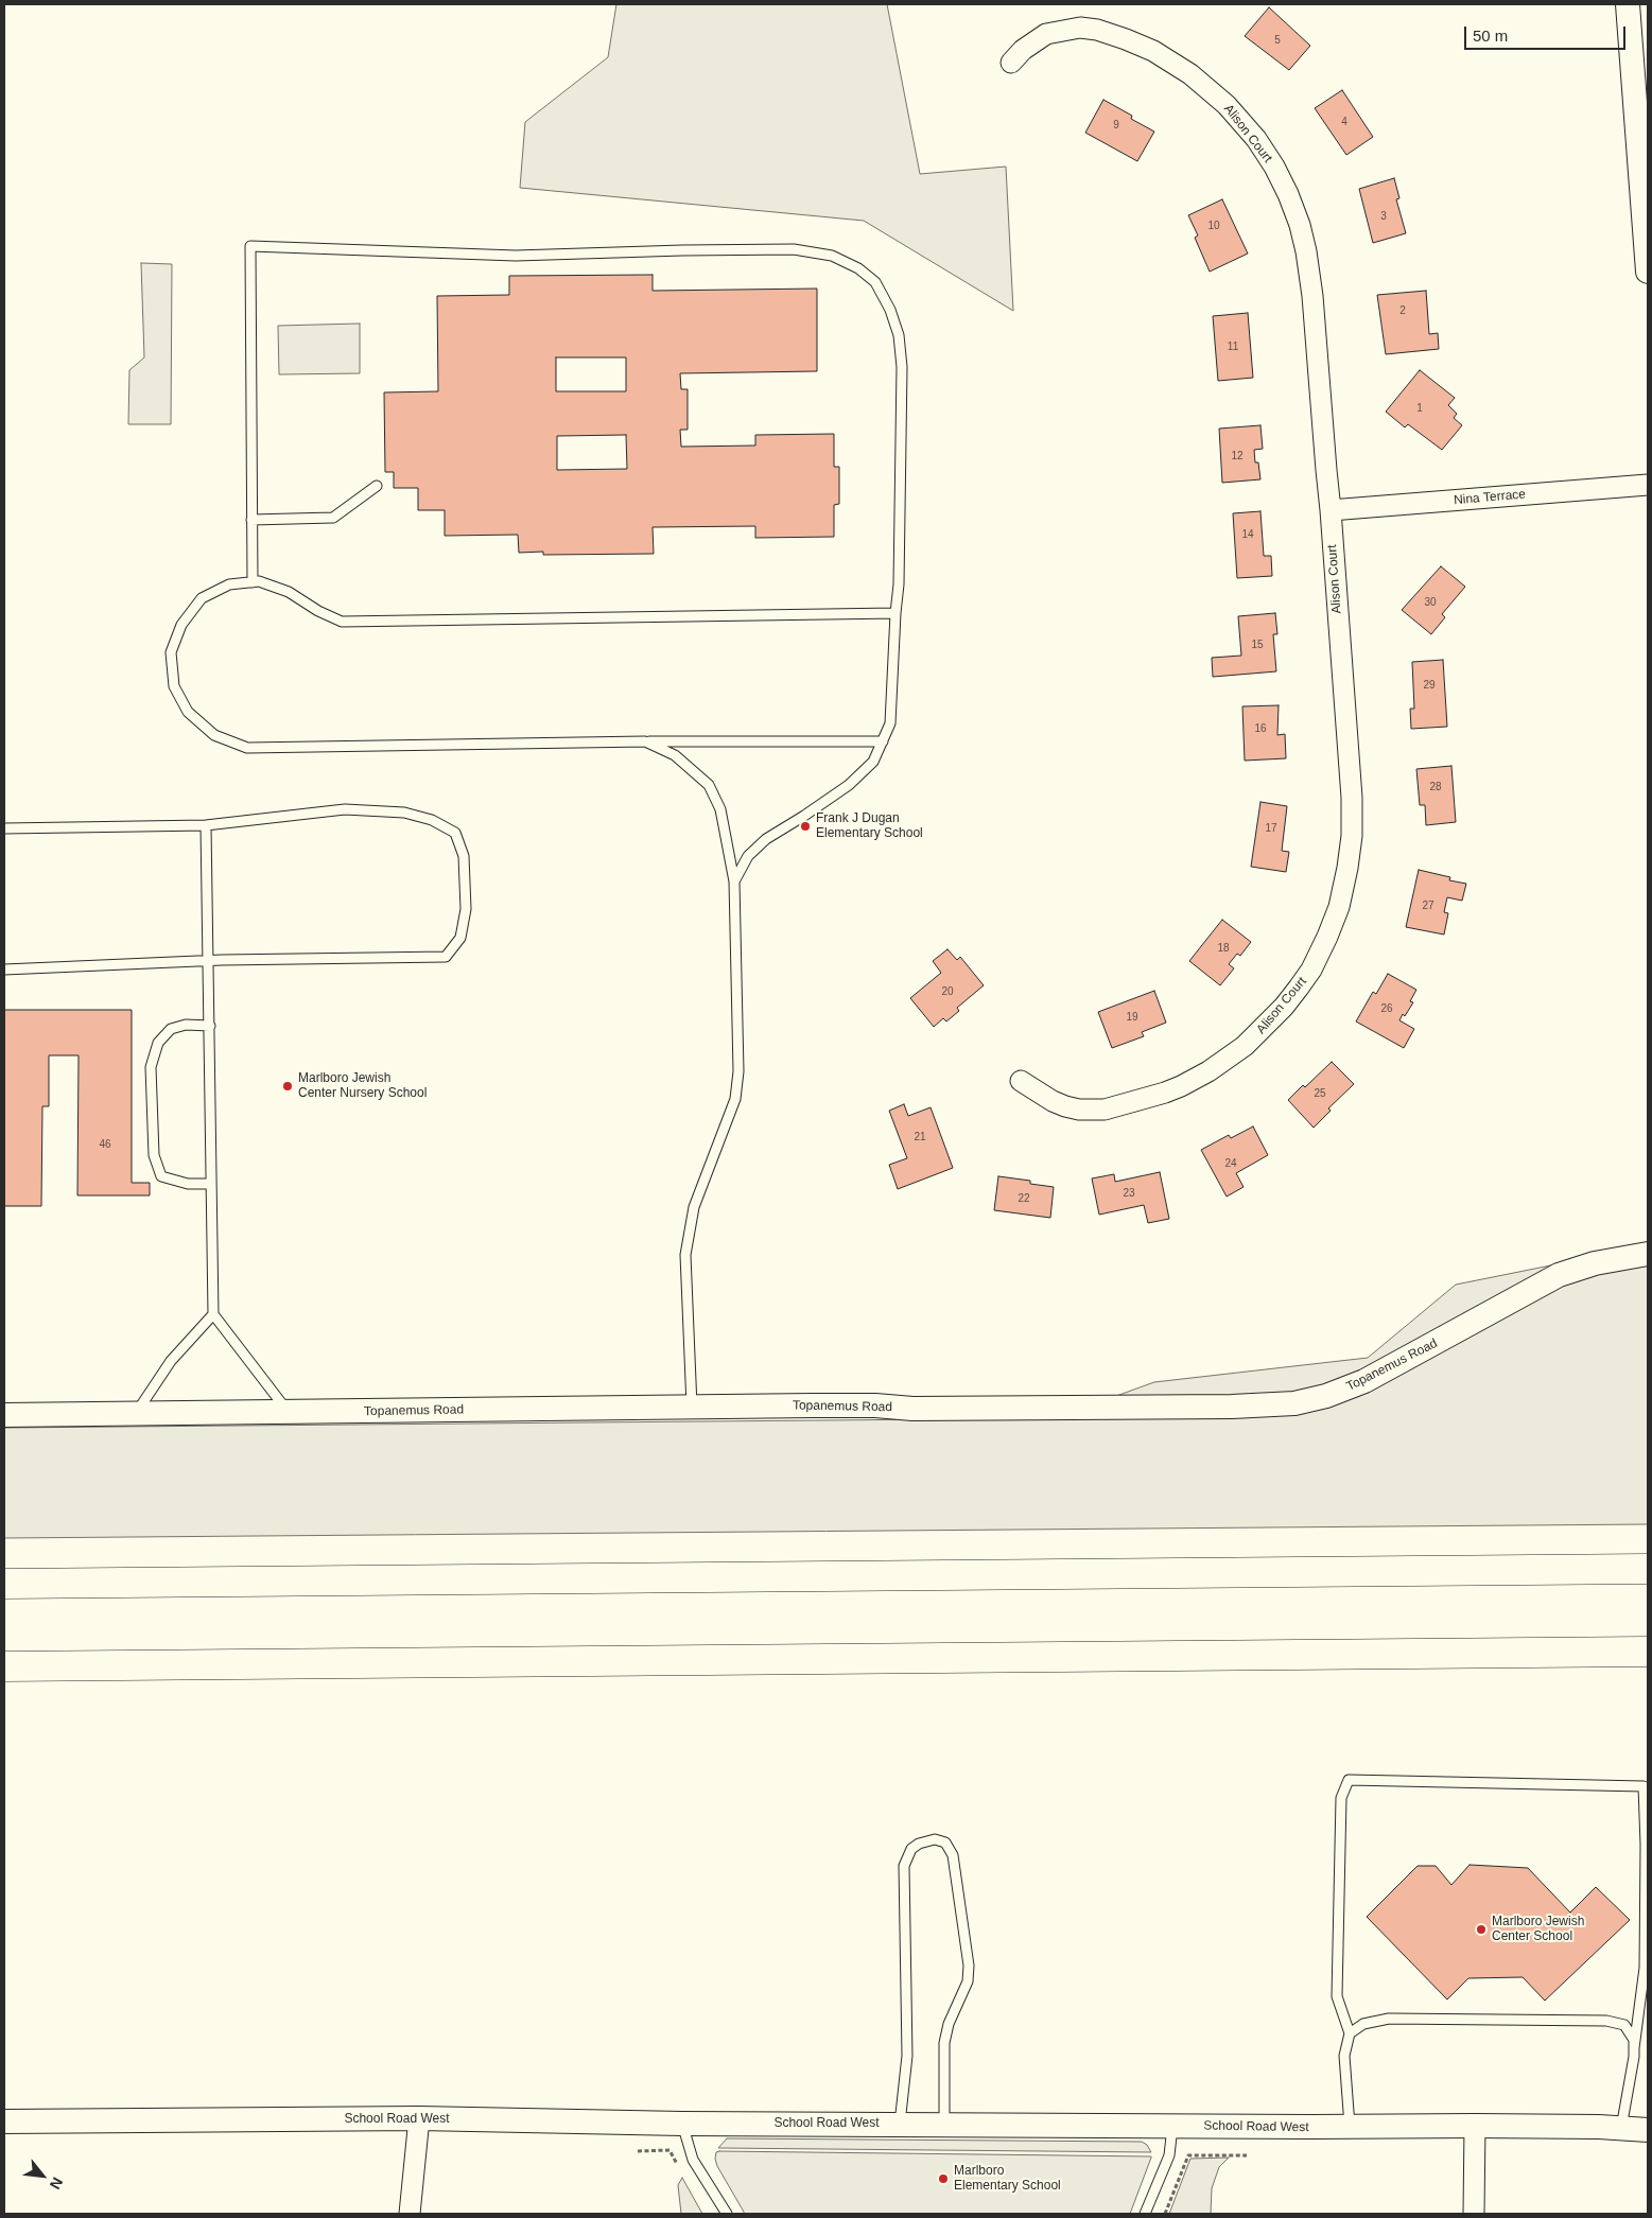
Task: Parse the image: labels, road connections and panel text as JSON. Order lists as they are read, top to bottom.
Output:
{
  "streets": {
    "street": [
      "Alison Court",
      "Nina Terrace",
      "Topanemus Road",
      "School Road West"
    ]
  },
  "crossings": [
    ["Alison Court", "Nina Terrace"]
  ],
  "places": [
    "Frank J Dugan Elementary School",
    "Marlboro Jewish Center Nursery School",
    "Marlboro Jewish Center School",
    "Marlboro Elementary School"
  ],
  "house_numbers": [
    "5",
    "4",
    "9",
    "3",
    "10",
    "2",
    "11",
    "1",
    "12",
    "14",
    "30",
    "15",
    "29",
    "16",
    "28",
    "17",
    "27",
    "18",
    "20",
    "26",
    "19",
    "25",
    "21",
    "46",
    "24",
    "23",
    "22"
  ],
  "scale_bar": "50 m",
  "north": "bottom right"
}
